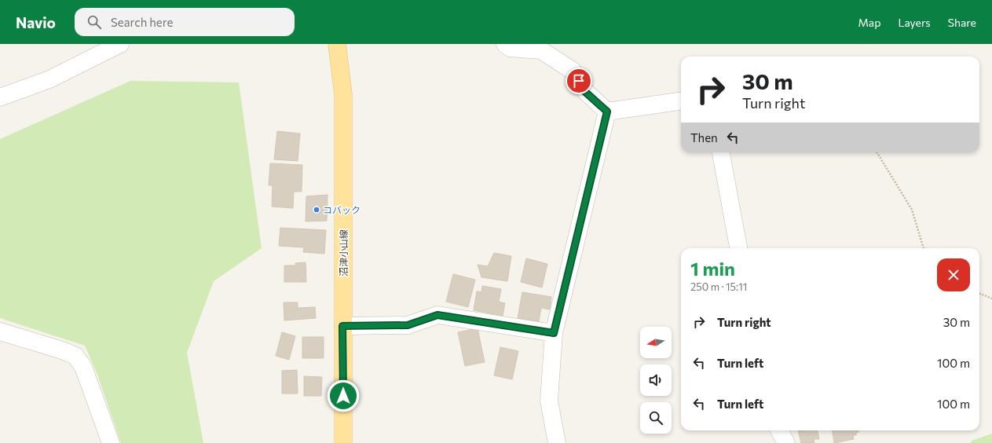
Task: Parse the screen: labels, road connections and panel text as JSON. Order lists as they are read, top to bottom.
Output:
{
  "streets": {
    "main road": ["沼津小山線"]
  },
  "places": ["コバック"],
  "north": "left",
  "page": {
    "header": "Navio",
    "search": "Search here",
    "nav": ["Map", "Layers", "Share"],
    "turn": ["30 m", "Turn right"],
    "then": "Then",
    "heading": ["1 min", "250 m · 15:11"],
    "list": [
      {
        "name": "Turn right",
        "value": "30 m"
      },
      {
        "name": "Turn left",
        "value": "100 m"
      },
      {
        "name": "Turn left",
        "value": "100 m"
      }
    ]
  }
}
